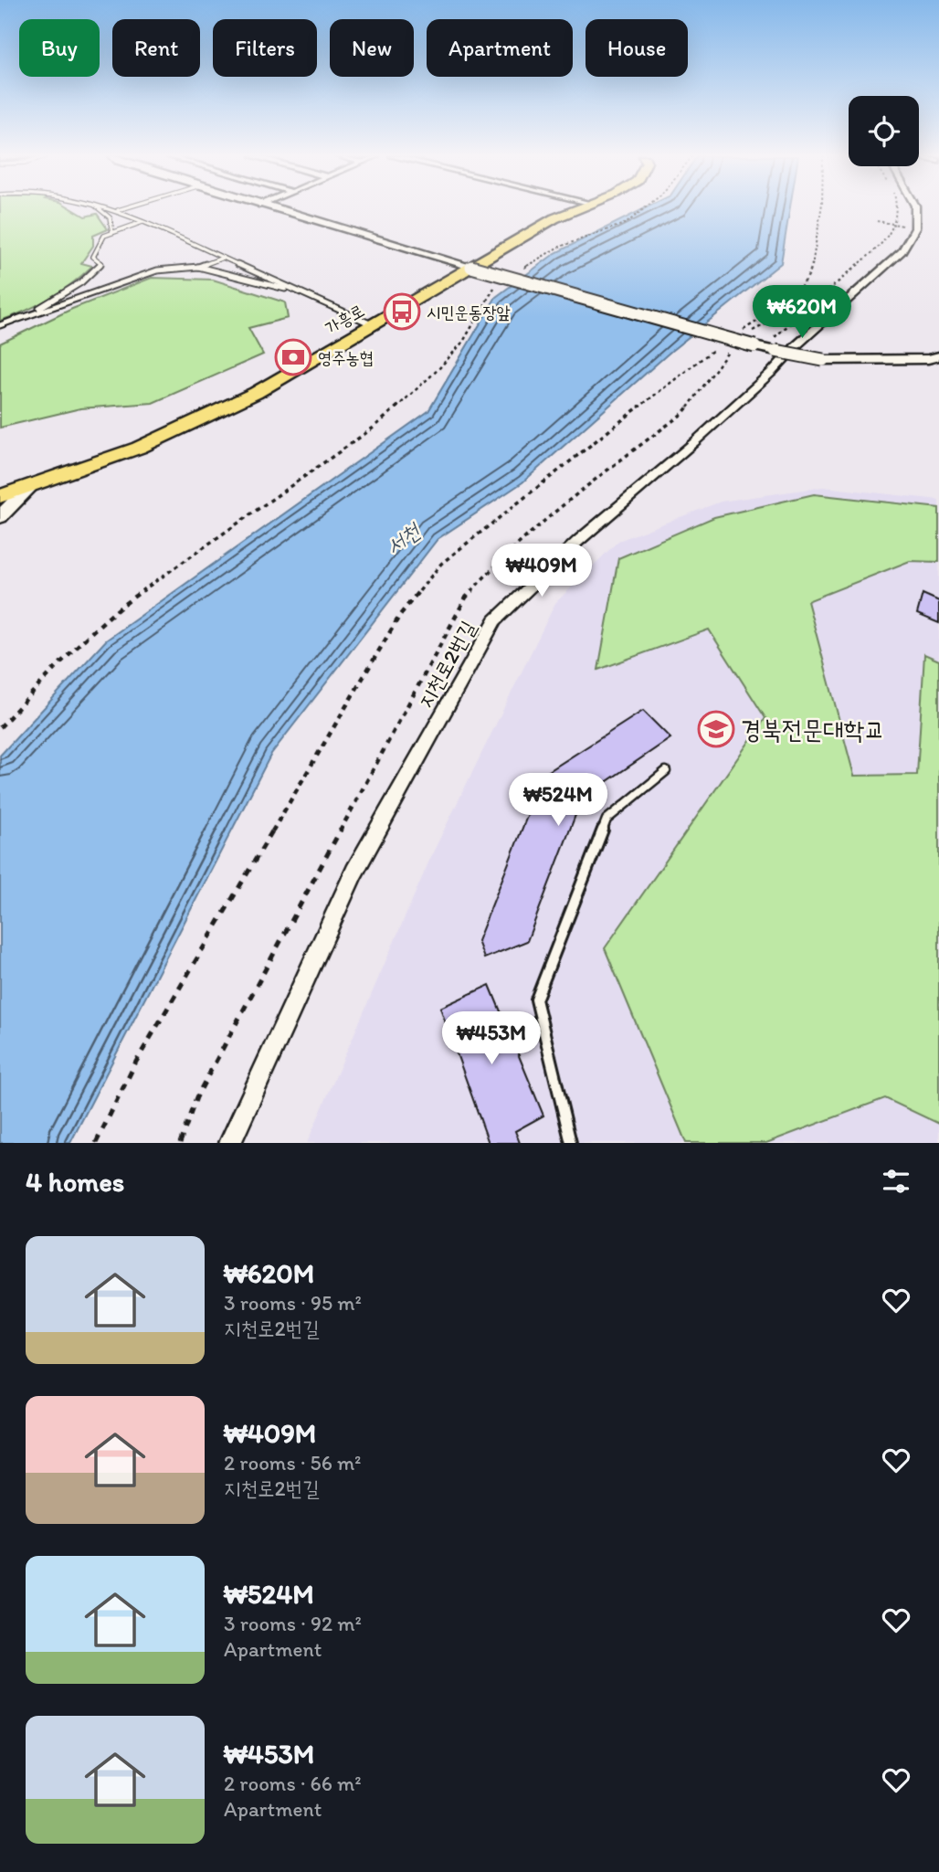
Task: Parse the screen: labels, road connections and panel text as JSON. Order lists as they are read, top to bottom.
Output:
{
  "streets": {
    "main road": ["가흥로"],
    "street": ["지천로2번길"]
  },
  "water": ["서천"],
  "places": {
    "bus stop": ["시민운동장앞"],
    "bank": ["영주농협"],
    "school or university": ["경북전문대학교"]
  },
  "page": {
    "chip": [
      "Buy",
      "Rent",
      "Filters",
      "New",
      "Apartment",
      "House"
    ],
    "price": [
      "₩620M",
      "₩409M",
      "₩524M",
      "₩453M"
    ],
    "heading": "4 homes",
    "list": [
      {
        "name": "₩620M",
        "note": "3 rooms · 95 m² · 지천로2번길"
      },
      {
        "name": "₩409M",
        "note": "2 rooms · 56 m² · 지천로2번길"
      },
      {
        "name": "₩524M",
        "note": "3 rooms · 92 m² · Apartment"
      },
      {
        "name": "₩453M",
        "note": "2 rooms · 66 m² · Apartment"
      }
    ]
  }
}
